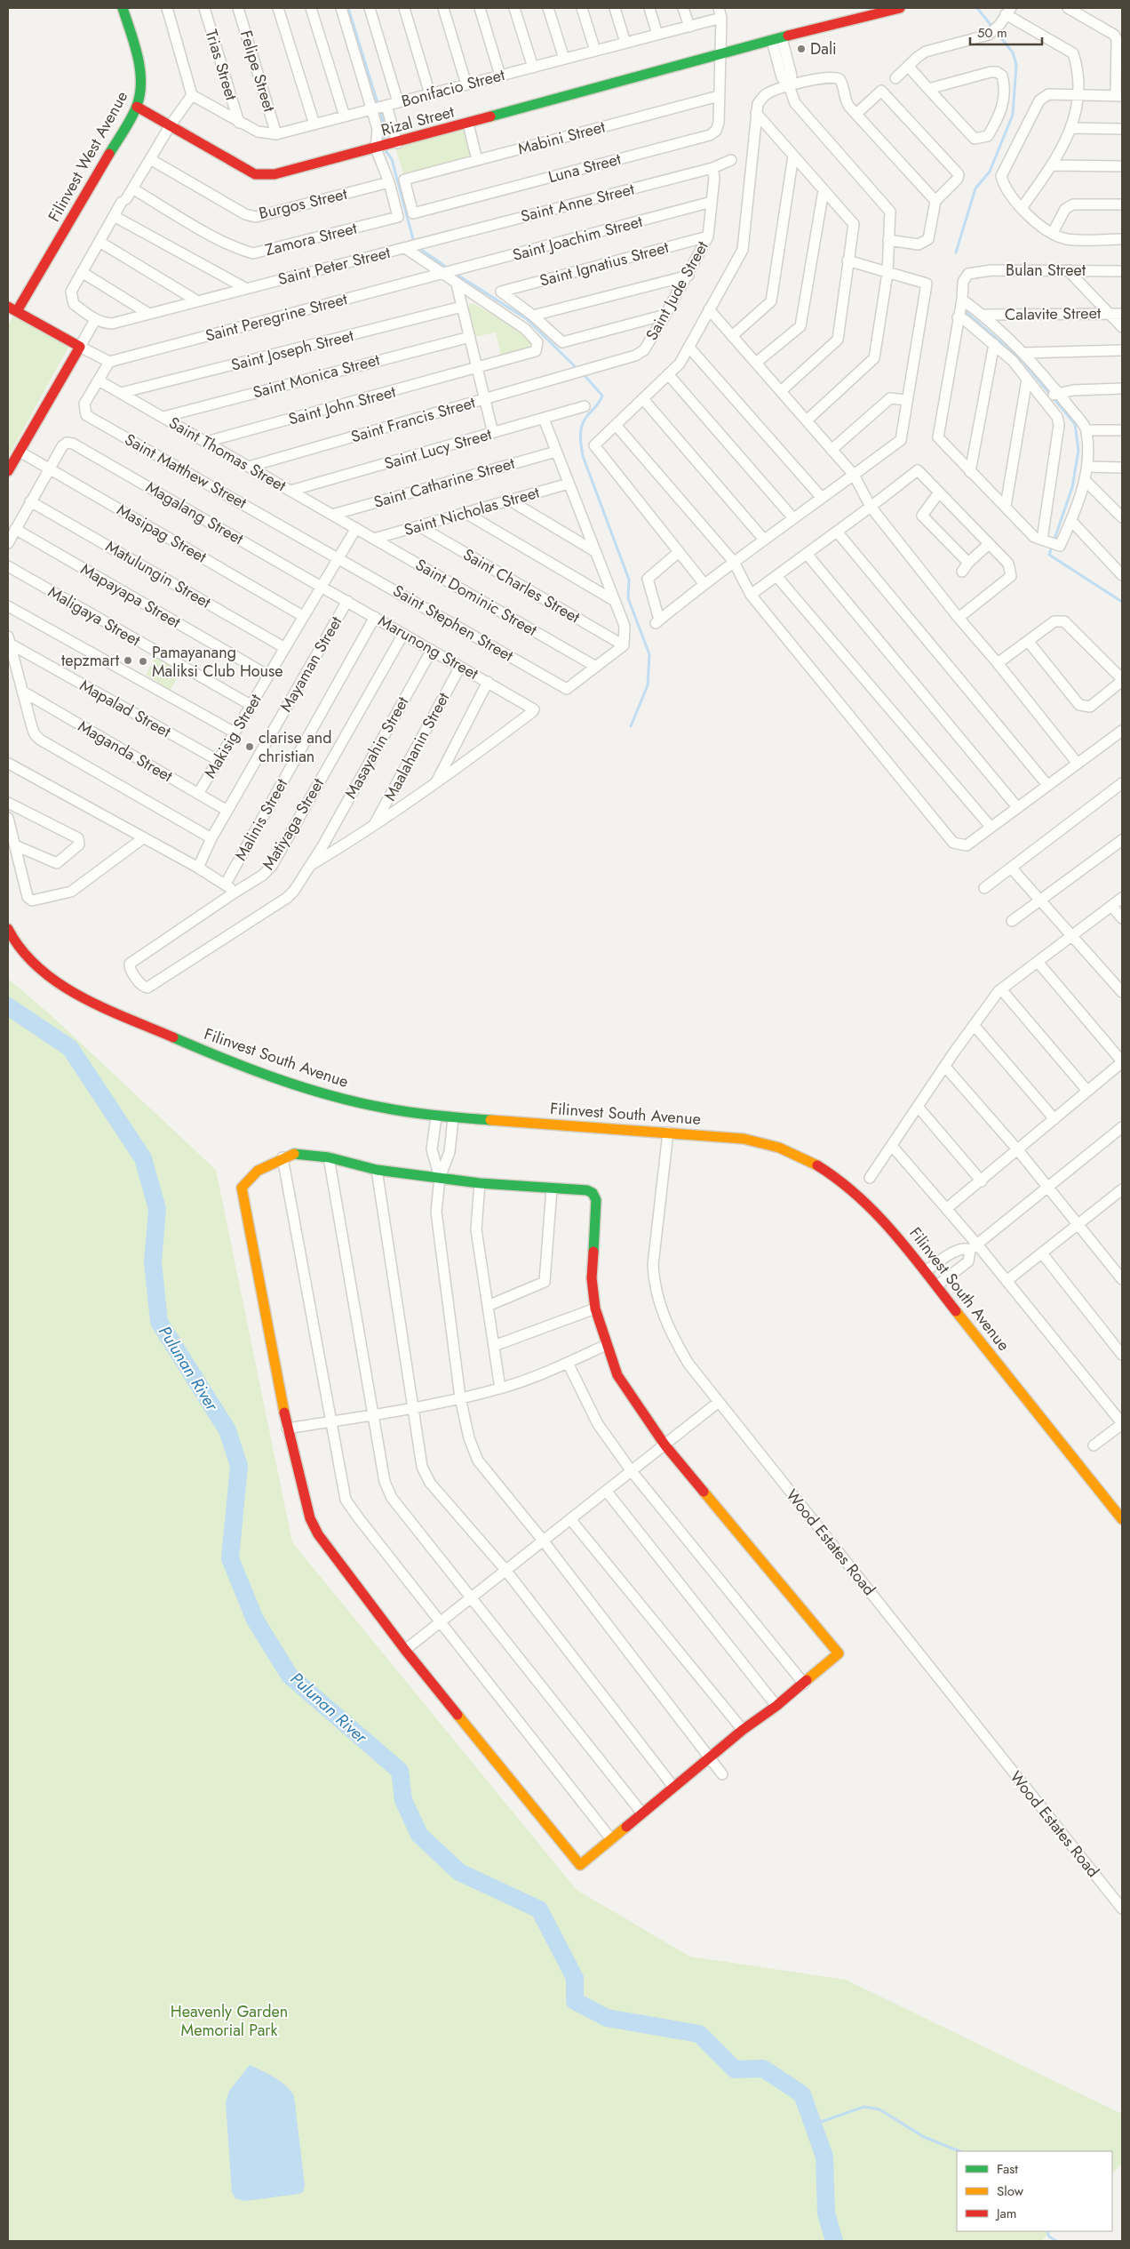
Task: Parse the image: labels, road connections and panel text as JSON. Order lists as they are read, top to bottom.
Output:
{
  "streets": {
    "street": [
      "Trias Street",
      "Felipe Street",
      "Bonifacio Street",
      "Rizal Street",
      "Mabini Street",
      "Filinvest West Avenue",
      "Luna Street",
      "Saint Anne Street",
      "Burgos Street",
      "Saint Joachim Street",
      "Zamora Street",
      "Saint Ignatius Street",
      "Saint Peter Street",
      "Bulan Street",
      "Saint Jude Street",
      "Calavite Street",
      "Saint Peregrine Street",
      "Saint Joseph Street",
      "Saint Monica Street",
      "Saint John Street",
      "Saint Francis Street",
      "Saint Lucy Street",
      "Saint Thomas Street",
      "Saint Matthew Street",
      "Saint Catharine Street",
      "Saint Nicholas Street",
      "Magalang Street",
      "Masipag Street",
      "Matulungin Street",
      "Saint Charles Street",
      "Mapayapa Street",
      "Saint Dominic Street",
      "Maligaya Street",
      "Saint Stephen Street",
      "Marunong Street",
      "Mayaman Street",
      "Mapalad Street",
      "Makisig Street",
      "Maalahanin Street",
      "Masayahin Street",
      "Maganda Street",
      "Malinis Street",
      "Matiyaga Street",
      "Filinvest South Avenue",
      "Wood Estates Road"
    ]
  },
  "crossings": [
    ["Trias Street", "Bonifacio Street"],
    ["Felipe Street", "Bonifacio Street"],
    ["Bonifacio Street", "Luna Street"],
    ["Rizal Street", "Filinvest West Avenue"],
    ["Rizal Street", "Luna Street"],
    ["Mabini Street", "Luna Street"],
    ["Saint Anne Street", "Saint Peter Street"],
    ["Saint Anne Street", "Saint Jude Street"],
    ["Burgos Street", "Zamora Street"],
    ["Saint Joachim Street", "Saint Jude Street"],
    ["Saint Joachim Street", "Saint Peregrine Street"],
    ["Saint Ignatius Street", "Saint Jude Street"],
    ["Saint Jude Street", "Saint Francis Street"],
    ["Saint Peregrine Street", "Saint Matthew Street"],
    ["Saint Joseph Street", "Saint Thomas Street"],
    ["Saint Monica Street", "Saint Thomas Street"],
    ["Saint John Street", "Saint Thomas Street"],
    ["Saint Francis Street", "Saint Thomas Street"],
    ["Saint Lucy Street", "Saint Thomas Street"],
    ["Saint Thomas Street", "Saint Matthew Street"],
    ["Saint Thomas Street", "Saint Catharine Street"],
    ["Saint Thomas Street", "Saint Dominic Street"],
    ["Saint Thomas Street", "Makisig Street"],
    ["Saint Matthew Street", "Saint Stephen Street"],
    ["Saint Matthew Street", "Makisig Street"],
    ["Saint Nicholas Street", "Saint Charles Street"],
    ["Saint Nicholas Street", "Saint Dominic Street"],
    ["Magalang Street", "Masipag Street"],
    ["Magalang Street", "Marunong Street"],
    ["Magalang Street", "Makisig Street"],
    ["Masipag Street", "Makisig Street"],
    ["Matulungin Street", "Makisig Street"],
    ["Mapayapa Street", "Makisig Street"],
    ["Saint Dominic Street", "Saint Stephen Street"],
    ["Saint Dominic Street", "Makisig Street"],
    ["Maligaya Street", "Makisig Street"],
    ["Saint Stephen Street", "Makisig Street"],
    ["Marunong Street", "Mayaman Street"],
    ["Marunong Street", "Makisig Street"],
    ["Marunong Street", "Maalahanin Street"],
    ["Marunong Street", "Masayahin Street"],
    ["Marunong Street", "Malinis Street"],
    ["Marunong Street", "Matiyaga Street"],
    ["Mayaman Street", "Maganda Street"],
    ["Mapalad Street", "Makisig Street"],
    ["Makisig Street", "Maganda Street"],
    ["Masayahin Street", "Matiyaga Street"],
    ["Filinvest South Avenue", "Wood Estates Road"]
  ],
  "water": ["Pulunan River"],
  "parks": ["Heavenly Garden Memorial Park"],
  "places": [
    "Dali",
    "tepzmart",
    "Pamayanang Maliksi Club House",
    "clarise and christian"
  ],
  "legend": ["Fast", "Slow", "Jam"],
  "scale_bar": "50 m"
}
